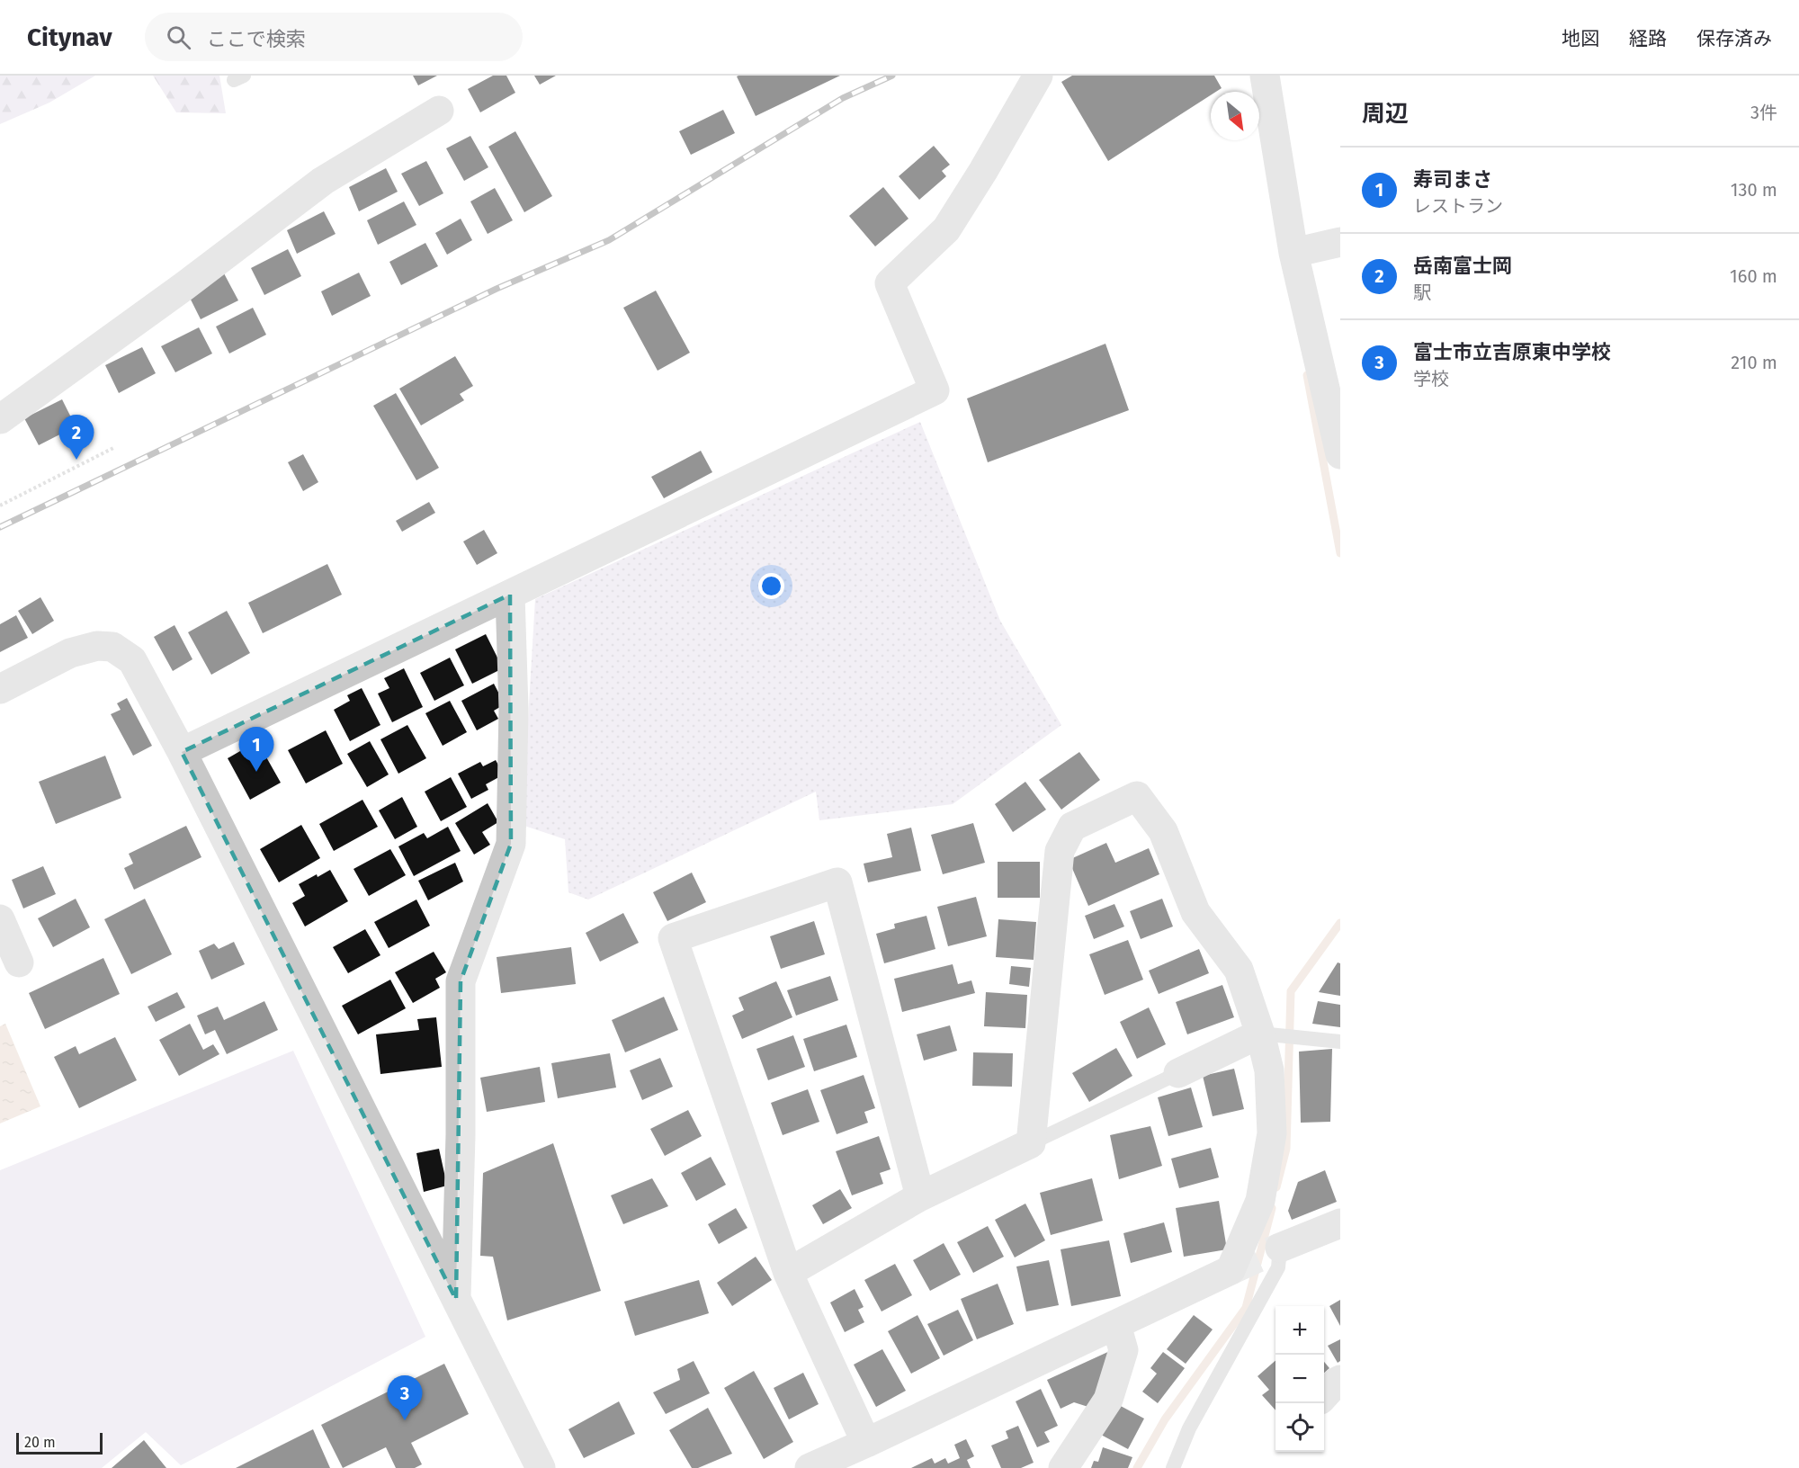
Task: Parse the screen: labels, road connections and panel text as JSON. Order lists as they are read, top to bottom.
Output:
{
  "scale_bar": "20 m",
  "north": "bottom right",
  "page": {
    "header": "Citynav",
    "search": "ここで検索",
    "nav": ["地図", "経路", "保存済み"],
    "heading": ["周辺", "3件"],
    "list": [
      {
        "mark": "1",
        "name": "寿司まさ",
        "note": "レストラン",
        "value": "130 m"
      },
      {
        "mark": "2",
        "name": "岳南富士岡",
        "note": "駅",
        "value": "160 m"
      },
      {
        "mark": "3",
        "name": "富士市立吉原東中学校",
        "note": "学校",
        "value": "210 m"
      }
    ],
    "pins": ["2", "1", "3"],
    "map_buttons": ["+", "−"],
    "scale": "20 m"
  }
}
